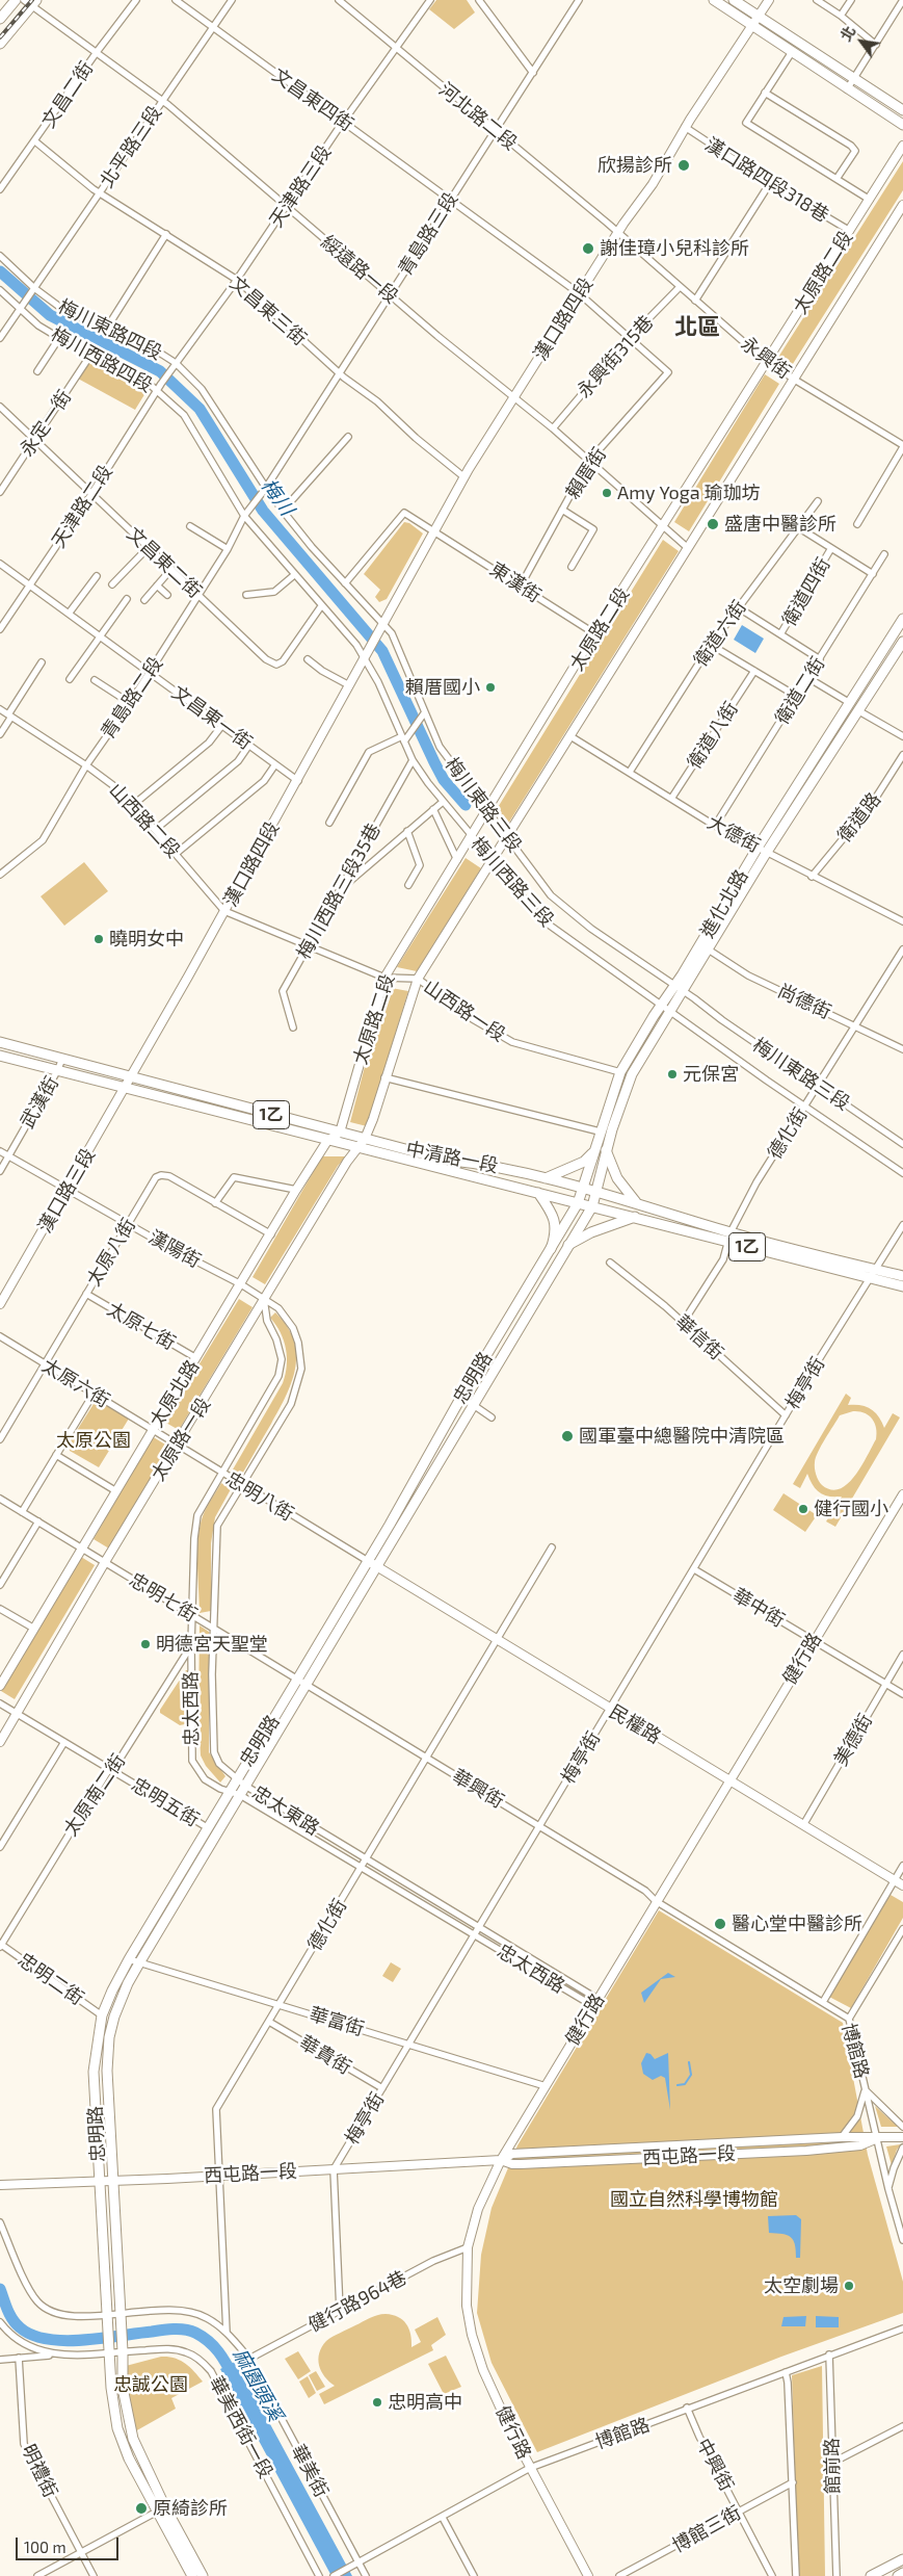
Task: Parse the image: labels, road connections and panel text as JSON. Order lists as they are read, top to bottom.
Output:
{
  "streets": {
    "main road": [
      "進化北路",
      "1乙",
      "中清路一段",
      "忠明路"
    ],
    "street": [
      "文昌二街",
      "文昌東四街",
      "河北路二段",
      "北平路三段",
      "漢口路四段318巷",
      "天津路三段",
      "青島路三段",
      "綏遠路一段",
      "太原路二段",
      "文昌東三街",
      "漢口路四段",
      "梅川東路四段",
      "永興街315巷",
      "永興街",
      "梅川西路四段",
      "永定一街",
      "賴厝街",
      "天津路二段",
      "文昌東二街",
      "東漢街",
      "衛道四街",
      "衛道六街",
      "衛道二街",
      "青島路二段",
      "文昌東一街",
      "衛道八街",
      "梅川東路三段",
      "衛道路",
      "山西路二段",
      "大德街",
      "梅川西路三段",
      "梅川西路三段35巷",
      "尚德街",
      "山西路一段",
      "武漢街",
      "德化街",
      "漢口路三段",
      "漢陽街",
      "太原八街",
      "太原七街",
      "華信街",
      "太原六街",
      "梅亭街",
      "太原北路",
      "太原路一段",
      "忠明八街",
      "忠明七街",
      "華中街",
      "健行路",
      "忠太西路",
      "民權路",
      "美德街",
      "華興街",
      "太原南二街",
      "忠明五街",
      "忠太東路",
      "忠明二街",
      "華富街",
      "博館路",
      "華貴街",
      "西屯路一段",
      "健行路964巷",
      "華美西街一段",
      "中興街",
      "館前路",
      "明禮街",
      "華美街",
      "博館三街"
    ]
  },
  "crossings": [
    ["文昌二街", "綏遠路一段"],
    ["文昌二街", "文昌東三街"],
    ["文昌東四街", "北平路三段"],
    ["文昌東四街", "天津路三段"],
    ["文昌東四街", "青島路三段"],
    ["文昌東四街", "漢口路四段"],
    ["文昌東四街", "永興街315巷"],
    ["文昌東四街", "賴厝街"],
    ["河北路二段", "天津路三段"],
    ["河北路二段", "青島路三段"],
    ["河北路二段", "漢口路四段"],
    ["河北路二段", "永興街"],
    ["北平路三段", "綏遠路一段"],
    ["北平路三段", "文昌東三街"],
    ["北平路三段", "梅川東路四段"],
    ["北平路三段", "梅川西路四段"],
    ["漢口路四段318巷", "太原路二段"],
    ["漢口路四段318巷", "漢口路四段"],
    ["天津路三段", "綏遠路一段"],
    ["天津路三段", "文昌東三街"],
    ["天津路三段", "梅川東路四段"],
    ["天津路三段", "天津路二段"],
    ["青島路三段", "綏遠路一段"],
    ["青島路三段", "文昌東三街"],
    ["青島路三段", "梅川東路四段"],
    ["青島路三段", "青島路二段"],
    ["青島路三段", "梅川東路三段"],
    ["綏遠路一段", "太原路二段"],
    ["綏遠路一段", "漢口路四段"],
    ["綏遠路一段", "永興街315巷"],
    ["綏遠路一段", "賴厝街"],
    ["太原路二段", "永興街"],
    ["太原路二段", "東漢街"],
    ["太原路二段", "梅川東路三段"],
    ["太原路二段", "大德街"],
    ["太原路二段", "梅川西路三段"],
    ["太原路二段", "山西路一段"],
    ["太原路二段", "中清路一段"],
    ["太原路二段", "太原北路"],
    ["太原路二段", "太原路一段"],
    ["文昌東三街", "漢口路四段"],
    ["漢口路四段", "永興街"],
    ["漢口路四段", "東漢街"],
    ["漢口路四段", "文昌東一街"],
    ["漢口路四段", "梅川東路三段"],
    ["漢口路四段", "山西路二段"],
    ["漢口路四段", "梅川西路三段"],
    ["漢口路四段", "山西路一段"],
    ["漢口路四段", "中清路一段"],
    ["漢口路四段", "漢口路三段"],
    ["梅川東路四段", "梅川東路三段"],
    ["永興街315巷", "永興街"],
    ["梅川西路四段", "永定一街"],
    ["梅川西路四段", "天津路二段"],
    ["梅川西路四段", "青島路二段"],
    ["梅川西路四段", "梅川西路三段"],
    ["永定一街", "文昌東二街"],
    ["賴厝街", "東漢街"],
    ["天津路二段", "文昌東二街"],
    ["天津路二段", "文昌東一街"],
    ["文昌東二街", "青島路二段"],
    ["文昌東二街", "梅川西路三段"],
    ["東漢街", "梅川東路三段"],
    ["衛道六街", "大德街"],
    ["衛道二街", "大德街"],
    ["青島路二段", "文昌東一街"],
    ["青島路二段", "山西路二段"],
    ["青島路二段", "梅川西路三段"],
    ["衛道八街", "大德街"],
    ["梅川東路三段", "進化北路"],
    ["梅川東路三段", "德化街"],
    ["衛道路", "大德街"],
    ["山西路二段", "山西路一段"],
    ["大德街", "進化北路"],
    ["梅川西路三段", "梅川西路三段35巷"],
    ["梅川西路三段", "進化北路"],
    ["梅川西路三段", "德化街"],
    ["梅川西路三段35巷", "山西路一段"],
    ["進化北路", "尚德街"],
    ["進化北路", "山西路一段"],
    ["進化北路", "中清路一段"],
    ["進化北路", "忠明路"],
    ["尚德街", "德化街"],
    ["武漢街", "中清路一段"],
    ["武漢街", "漢陽街"],
    ["德化街", "中清路一段"],
    ["德化街", "華信街"],
    ["德化街", "忠太西路"],
    ["德化街", "民權路"],
    ["德化街", "華興街"],
    ["德化街", "忠太東路"],
    ["德化街", "華富街"],
    ["德化街", "華貴街"],
    ["德化街", "西屯路一段"],
    ["德化街", "華美街"],
    ["中清路一段", "漢口路三段"],
    ["中清路一段", "忠明路"],
    ["中清路一段", "梅亭街"],
    ["中清路一段", "太原北路"],
    ["中清路一段", "太原路一段"],
    ["漢口路三段", "漢陽街"],
    ["漢陽街", "太原八街"],
    ["漢陽街", "太原北路"],
    ["太原八街", "太原七街"],
    ["太原八街", "太原六街"],
    ["太原八街", "太原北路"],
    ["太原七街", "太原北路"],
    ["華信街", "梅亭街"],
    ["忠明路", "忠明八街"],
    ["忠明路", "忠明七街"],
    ["忠明路", "忠太西路"],
    ["忠明路", "民權路"],
    ["忠明路", "華興街"],
    ["忠明路", "忠明五街"],
    ["忠明路", "忠太東路"],
    ["忠明路", "忠明二街"],
    ["忠明路", "華富街"],
    ["忠明路", "西屯路一段"],
    ["忠明路", "華美西街一段"],
    ["忠明路", "華美街"],
    ["太原六街", "太原北路"],
    ["太原六街", "忠明八街"],
    ["梅亭街", "華中街"],
    ["梅亭街", "忠太西路"],
    ["梅亭街", "民權路"],
    ["梅亭街", "華興街"],
    ["梅亭街", "忠太東路"],
    ["梅亭街", "華富街"],
    ["梅亭街", "華貴街"],
    ["梅亭街", "西屯路一段"],
    ["太原北路", "忠明八街"],
    ["太原北路", "忠明七街"],
    ["太原路一段", "忠明八街"],
    ["太原路一段", "忠明七街"],
    ["太原路一段", "忠太西路"],
    ["太原路一段", "忠明五街"],
    ["太原路一段", "忠太東路"],
    ["忠明八街", "忠太西路"],
    ["忠明八街", "民權路"],
    ["忠明八街", "忠太東路"],
    ["忠明七街", "忠太西路"],
    ["忠明七街", "華興街"],
    ["忠明七街", "忠太東路"],
    ["華中街", "健行路"],
    ["華中街", "美德街"],
    ["健行路", "忠太西路"],
    ["健行路", "民權路"],
    ["健行路", "華興街"],
    ["健行路", "忠太東路"],
    ["健行路", "華富街"],
    ["健行路", "博館路"],
    ["健行路", "西屯路一段"],
    ["健行路", "健行路964巷"],
    ["忠太西路", "太原南二街"],
    ["忠太西路", "忠太東路"],
    ["民權路", "美德街"],
    ["華興街", "博館路"],
    ["太原南二街", "忠明五街"],
    ["太原南二街", "忠明二街"],
    ["博館路", "西屯路一段"],
    ["博館路", "中興街"],
    ["博館路", "館前路"],
    ["博館路", "華美街"],
    ["健行路964巷", "華美街"],
    ["中興街", "博館三街"]
  ],
  "districts": ["北區"],
  "water": ["梅川", "麻園頭溪"],
  "parks": ["太原公園", "國立自然科學博物館", "忠誠公園"],
  "places": [
    "欣揚診所",
    "謝佳璋小兒科診所",
    "Amy Yoga 瑜珈坊",
    "盛唐中醫診所",
    "賴厝國小",
    "曉明女中",
    "元保宮",
    "國軍臺中總醫院中清院區",
    "健行國小",
    "明德宮天聖堂",
    "醫心堂中醫診所",
    "太空劇場",
    "忠明高中",
    "原綺診所"
  ],
  "scale_bar": "100 m",
  "north": "top left"
}
